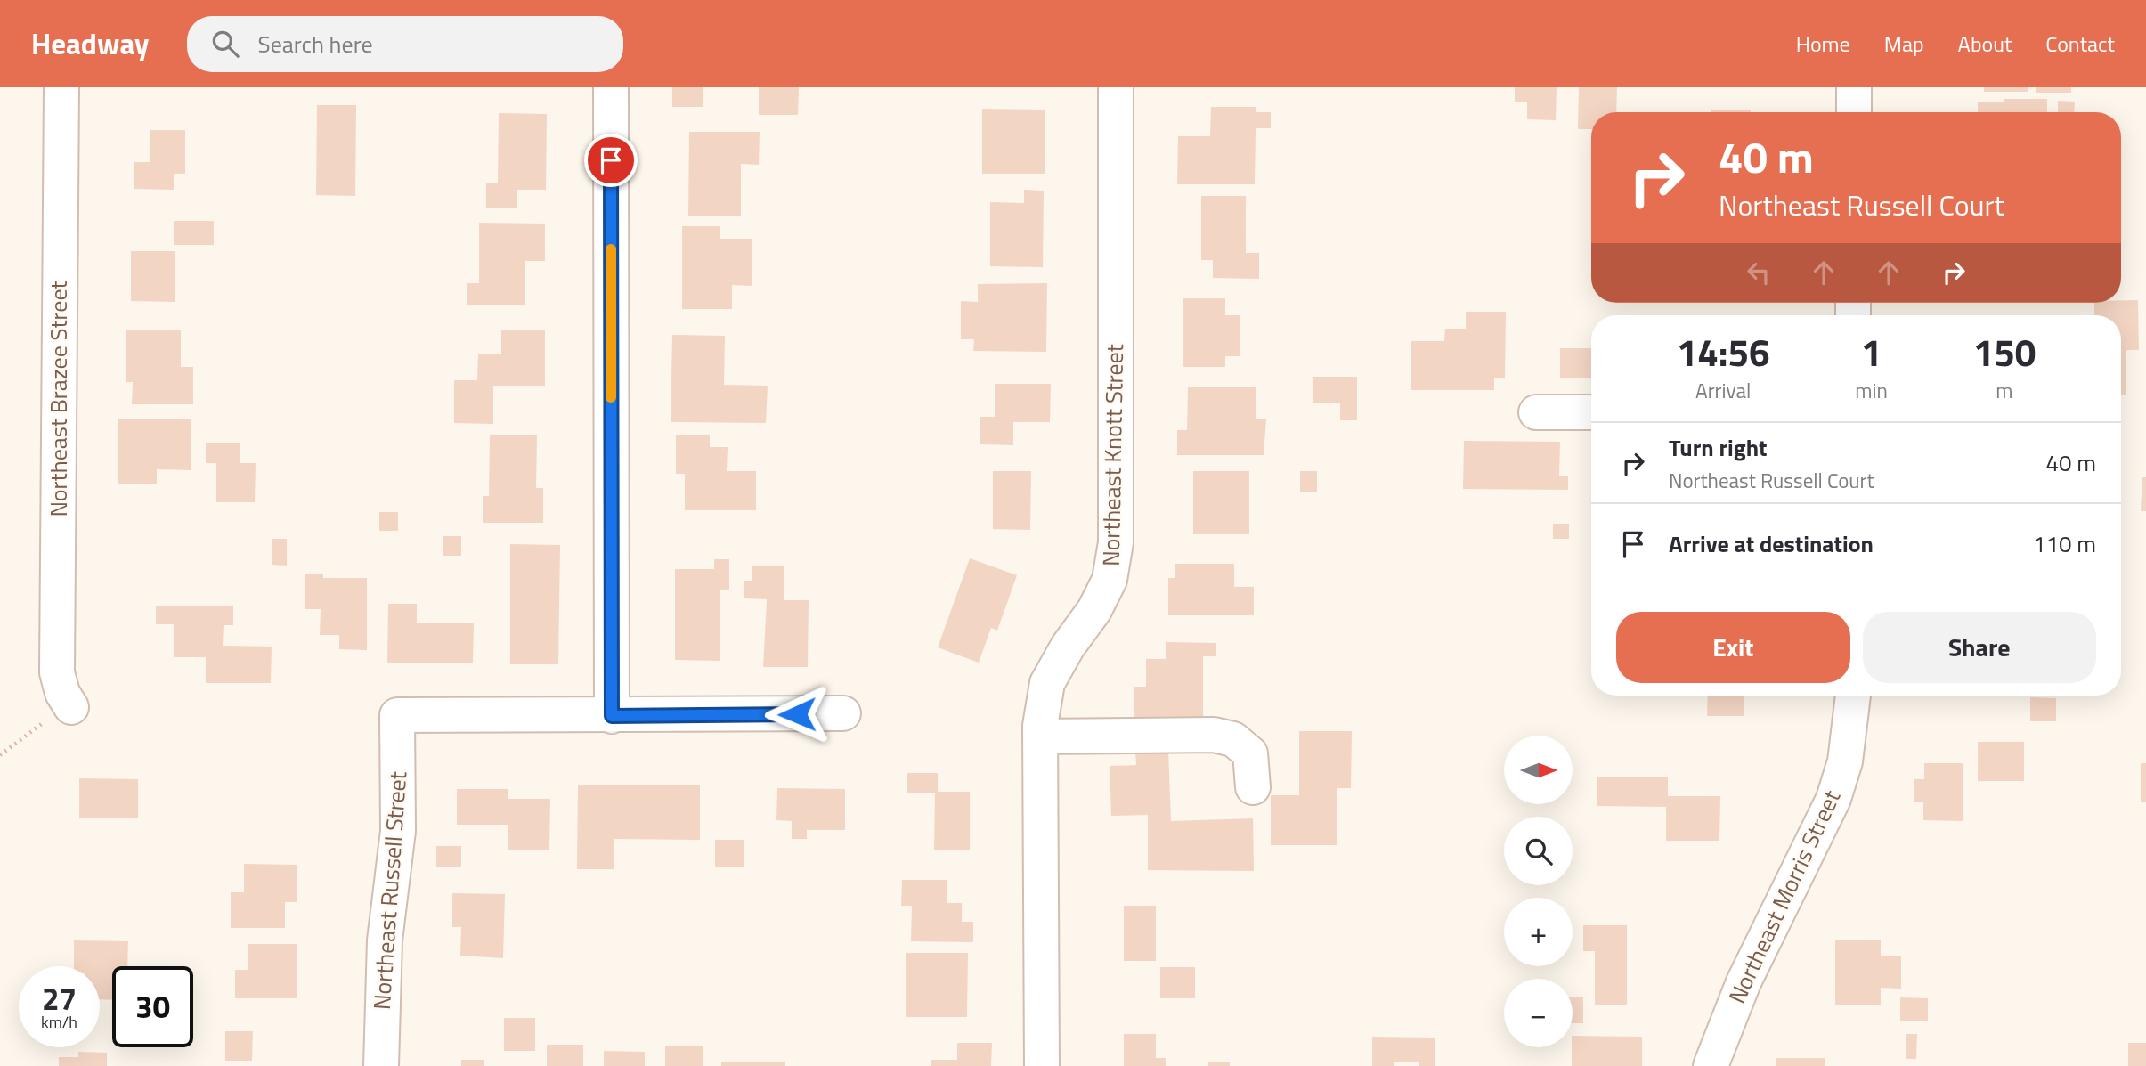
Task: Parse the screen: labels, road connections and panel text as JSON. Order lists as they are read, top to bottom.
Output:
{
  "streets": {
    "street": [
      "Northeast Brazee Street",
      "Northeast Knott Street",
      "Northeast Russell Street",
      "Northeast Morris Street"
    ]
  },
  "north": "right",
  "page": {
    "header": "Headway",
    "search": "Search here",
    "nav": [
      "Home",
      "Map",
      "About",
      "Contact"
    ],
    "turn": ["40 m", "Northeast Russell Court"],
    "eta": [
      "14:56",
      "Arrival",
      "1",
      "min",
      "150",
      "m"
    ],
    "list": [
      {
        "name": "Turn right",
        "note": "Northeast Russell Court",
        "value": "40 m"
      },
      {
        "name": "Arrive at destination",
        "value": "110 m"
      }
    ],
    "buttons": ["Exit", "Share"],
    "map_buttons": ["+", "−"],
    "speed": "27 km/h",
    "limit": "30"
  }
}
